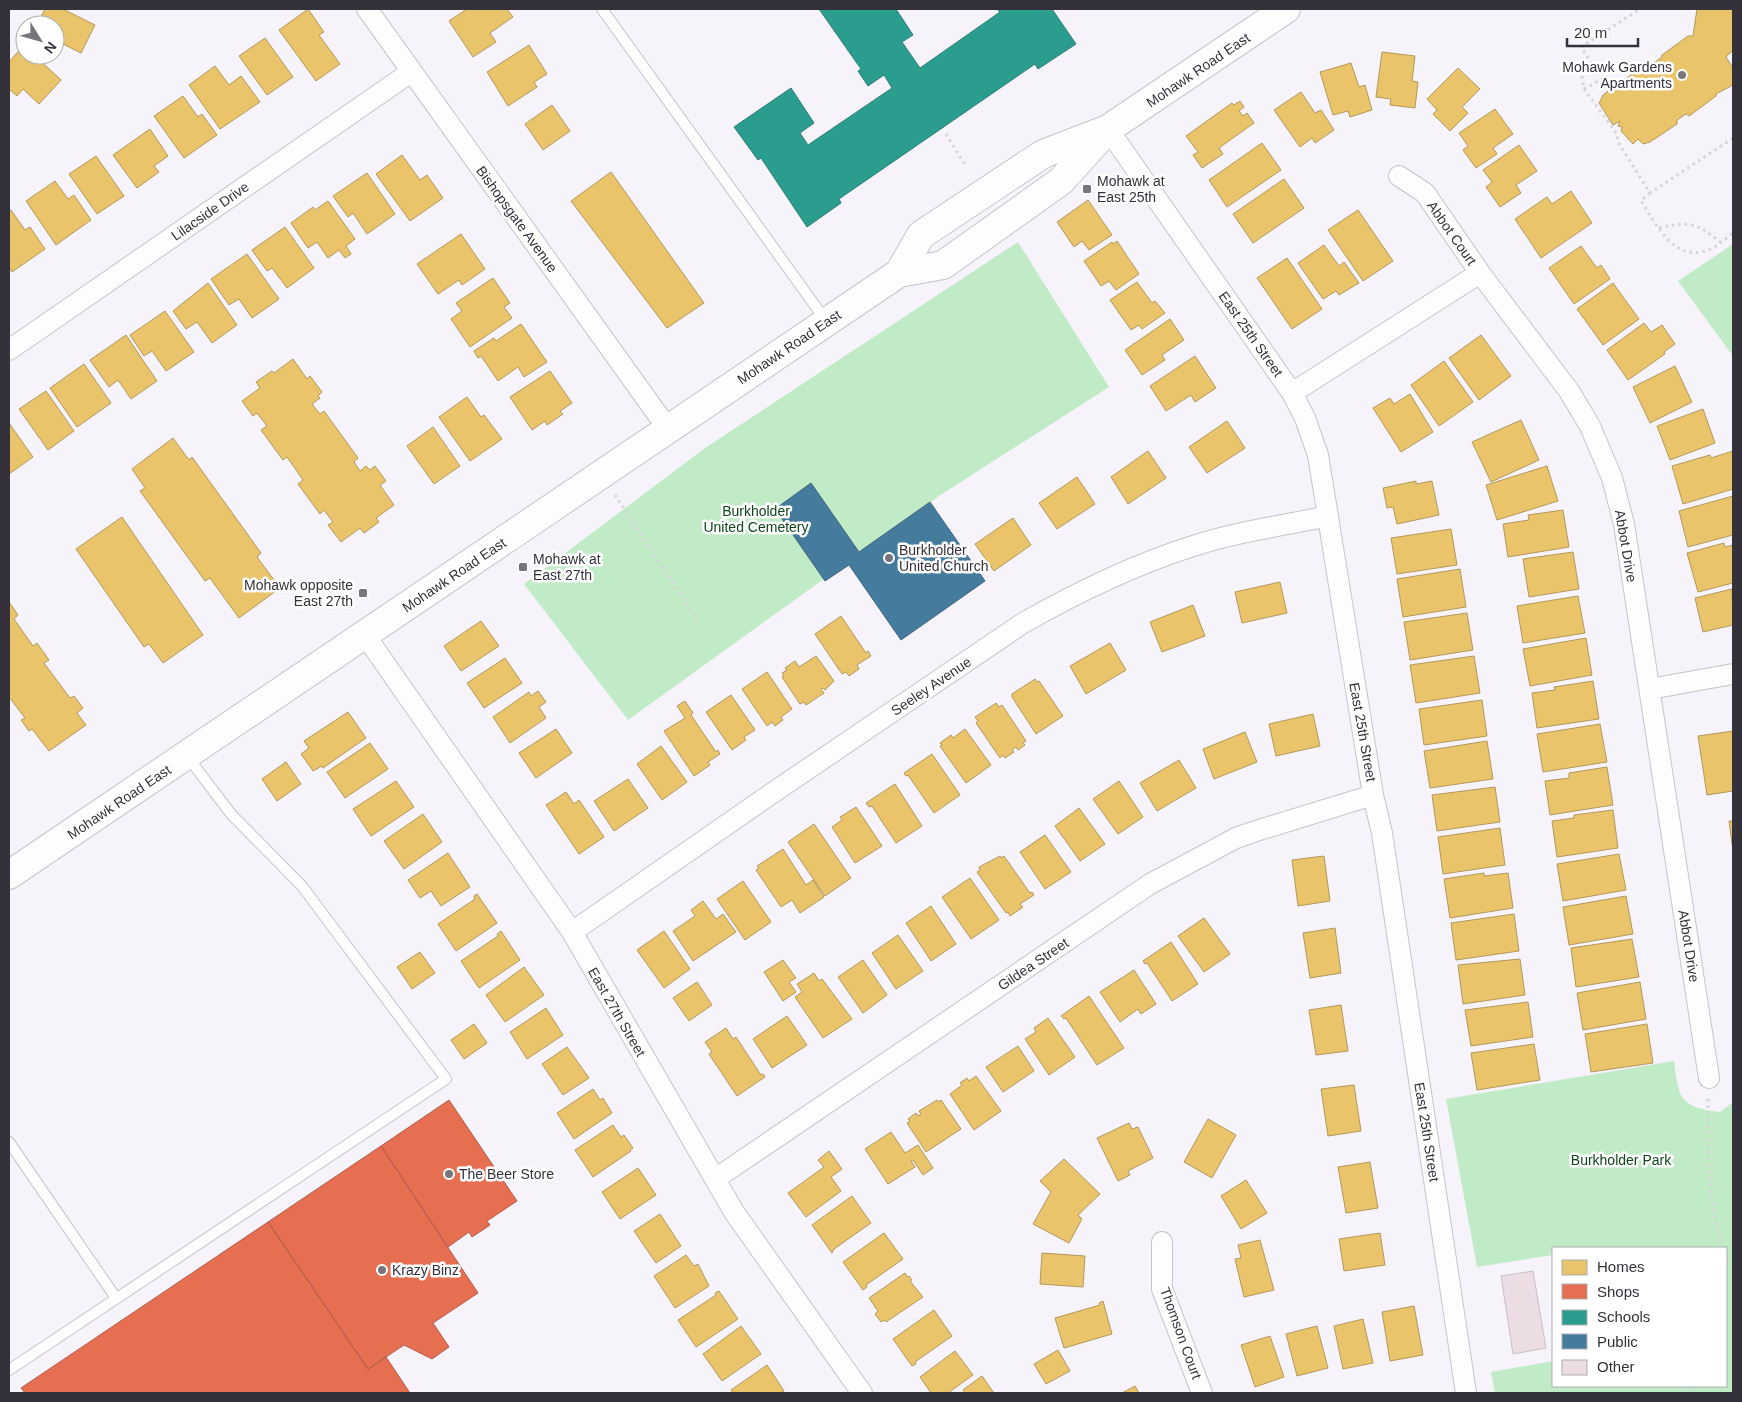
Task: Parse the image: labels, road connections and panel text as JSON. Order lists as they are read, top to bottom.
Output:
{
  "streets": {
    "main road": ["Mohawk Road East"],
    "street": [
      "Lilacside Drive",
      "Bishopsgate Avenue",
      "Abbot Court",
      "East 25th Street",
      "Abbot Drive",
      "Seeley Avenue",
      "Gildea Street",
      "East 27th Street",
      "Thomson Court"
    ]
  },
  "crossings": [
    ["Mohawk Road East", "Bishopsgate Avenue"],
    ["Mohawk Road East", "East 25th Street"],
    ["Mohawk Road East", "East 27th Street"],
    ["Lilacside Drive", "Bishopsgate Avenue"],
    ["Abbot Court", "Abbot Drive"],
    ["East 25th Street", "Seeley Avenue"],
    ["East 25th Street", "Gildea Street"],
    ["Seeley Avenue", "East 27th Street"],
    ["Gildea Street", "East 27th Street"]
  ],
  "parks": ["Burkholder United Cemetery", "Burkholder Park"],
  "places": {
    "other": [
      "Mohawk Gardens Apartments",
      "Burkholder United Church",
      "The Beer Store",
      "Krazy Binz"
    ],
    "transit": ["Mohawk at East 25th", "Mohawk at East 27th", "Mohawk opposite East 27th"]
  },
  "legend": [
    "Homes",
    "Shops",
    "Schools",
    "Public",
    "Other"
  ],
  "scale_bar": "20 m",
  "north": "bottom right"
}
